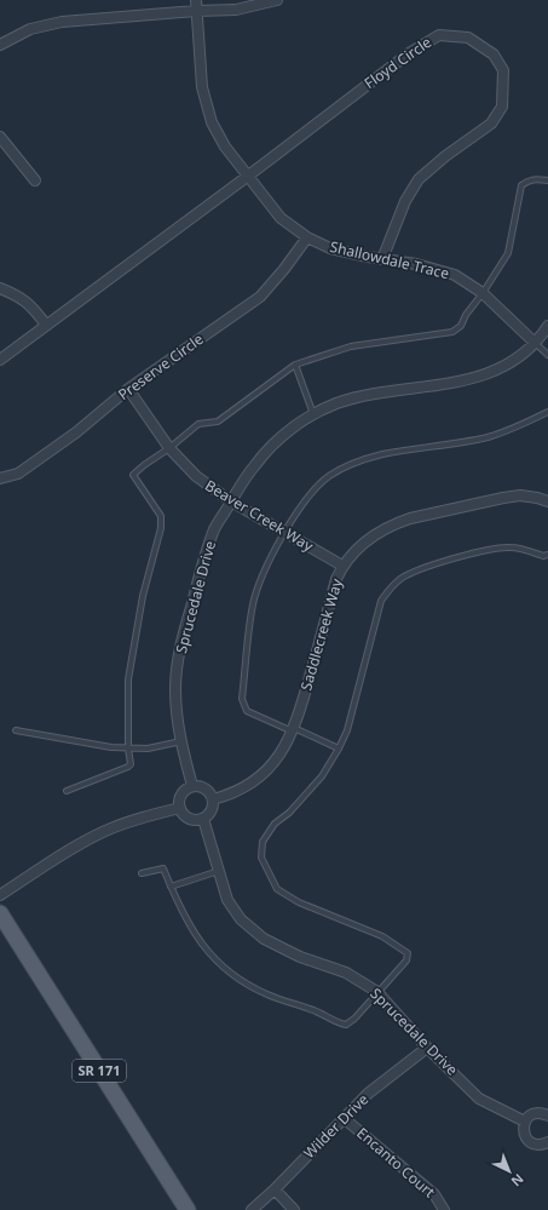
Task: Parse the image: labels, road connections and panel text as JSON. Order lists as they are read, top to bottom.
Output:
{
  "streets": {
    "main road": ["SR 171"],
    "street": [
      "Floyd Circle",
      "Shallowdale Trace",
      "Preserve Circle",
      "Beaver Creek Way",
      "Sprucedale Drive",
      "Saddlecreek Way",
      "Wilder Drive",
      "Encanto Court"
    ]
  },
  "crossings": [
    ["Floyd Circle", "Shallowdale Trace"],
    ["Shallowdale Trace", "Preserve Circle"],
    ["Shallowdale Trace", "Sprucedale Drive"],
    ["Preserve Circle", "Beaver Creek Way"],
    ["Beaver Creek Way", "Sprucedale Drive"],
    ["Beaver Creek Way", "Saddlecreek Way"],
    ["Sprucedale Drive", "Saddlecreek Way"],
    ["Sprucedale Drive", "Wilder Drive"],
    ["Wilder Drive", "Encanto Court"]
  ],
  "north": "bottom right"
}
